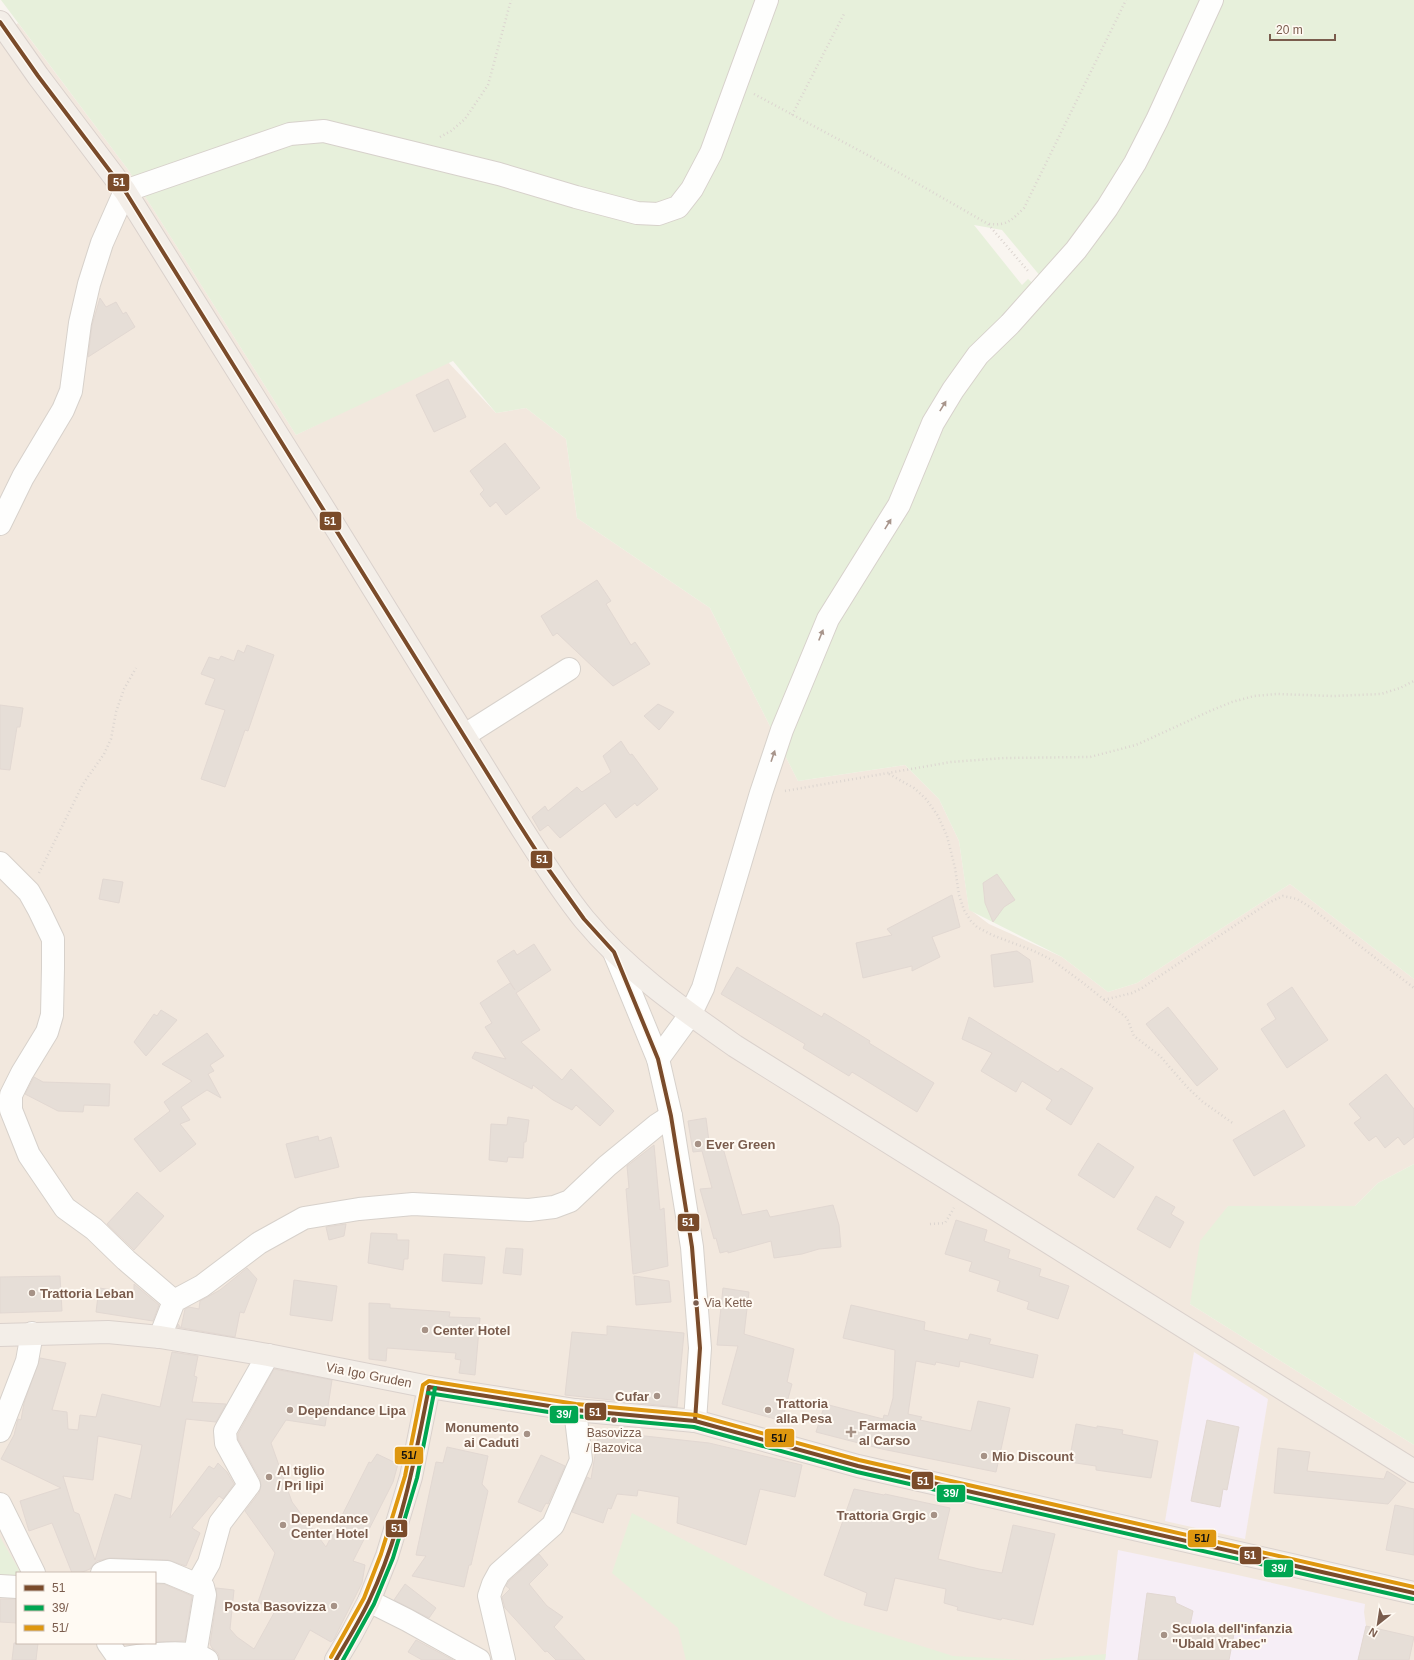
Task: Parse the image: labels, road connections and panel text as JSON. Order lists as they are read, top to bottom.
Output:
{
  "streets": {
    "main road": ["Via Igo Gruden"]
  },
  "places": {
    "other": [
      "Ever Green",
      "Trattoria Leban",
      "Via Kette",
      "Center Hotel",
      "Cufar",
      "Dependance Lipa",
      "Trattoria alla Pesa",
      "Basovizza / Bazovica",
      "Monumento ai Caduti",
      "Mio Discount",
      "Al tiglio / Pri lipi",
      "Trattoria Grgic",
      "Dependance Center Hotel",
      "Posta Basovizza",
      "Scuola dell'infanzia \"Ubald Vrabec\""
    ],
    "health": ["Farmacia al Carso"]
  },
  "lines": ["transit line 51", "transit line 51/", "transit line 39/"],
  "legend": ["51", "39/", "51/"],
  "scale_bar": "20 m",
  "north": "bottom left"
}
